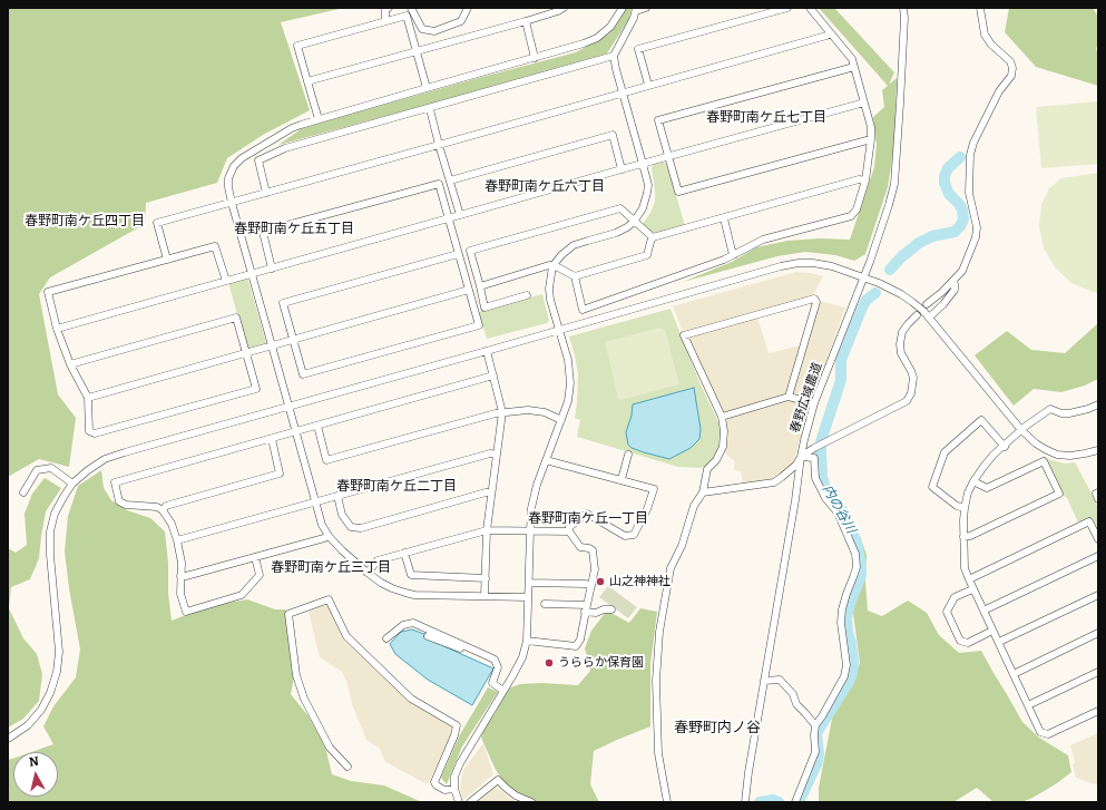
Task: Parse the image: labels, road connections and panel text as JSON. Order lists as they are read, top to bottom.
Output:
{
  "streets": {
    "street": ["春野広域農道"]
  },
  "districts": [
    "春野町南ケ丘七丁目",
    "春野町南ケ丘六丁目",
    "春野町南ケ丘四丁目",
    "春野町南ケ丘五丁目",
    "春野町南ケ丘二丁目",
    "春野町南ケ丘一丁目",
    "春野町南ケ丘三丁目",
    "春野町内ノ谷"
  ],
  "water": ["内の谷川"],
  "places": ["山之神神社", "うららか保育園"],
  "north": "top"
}
